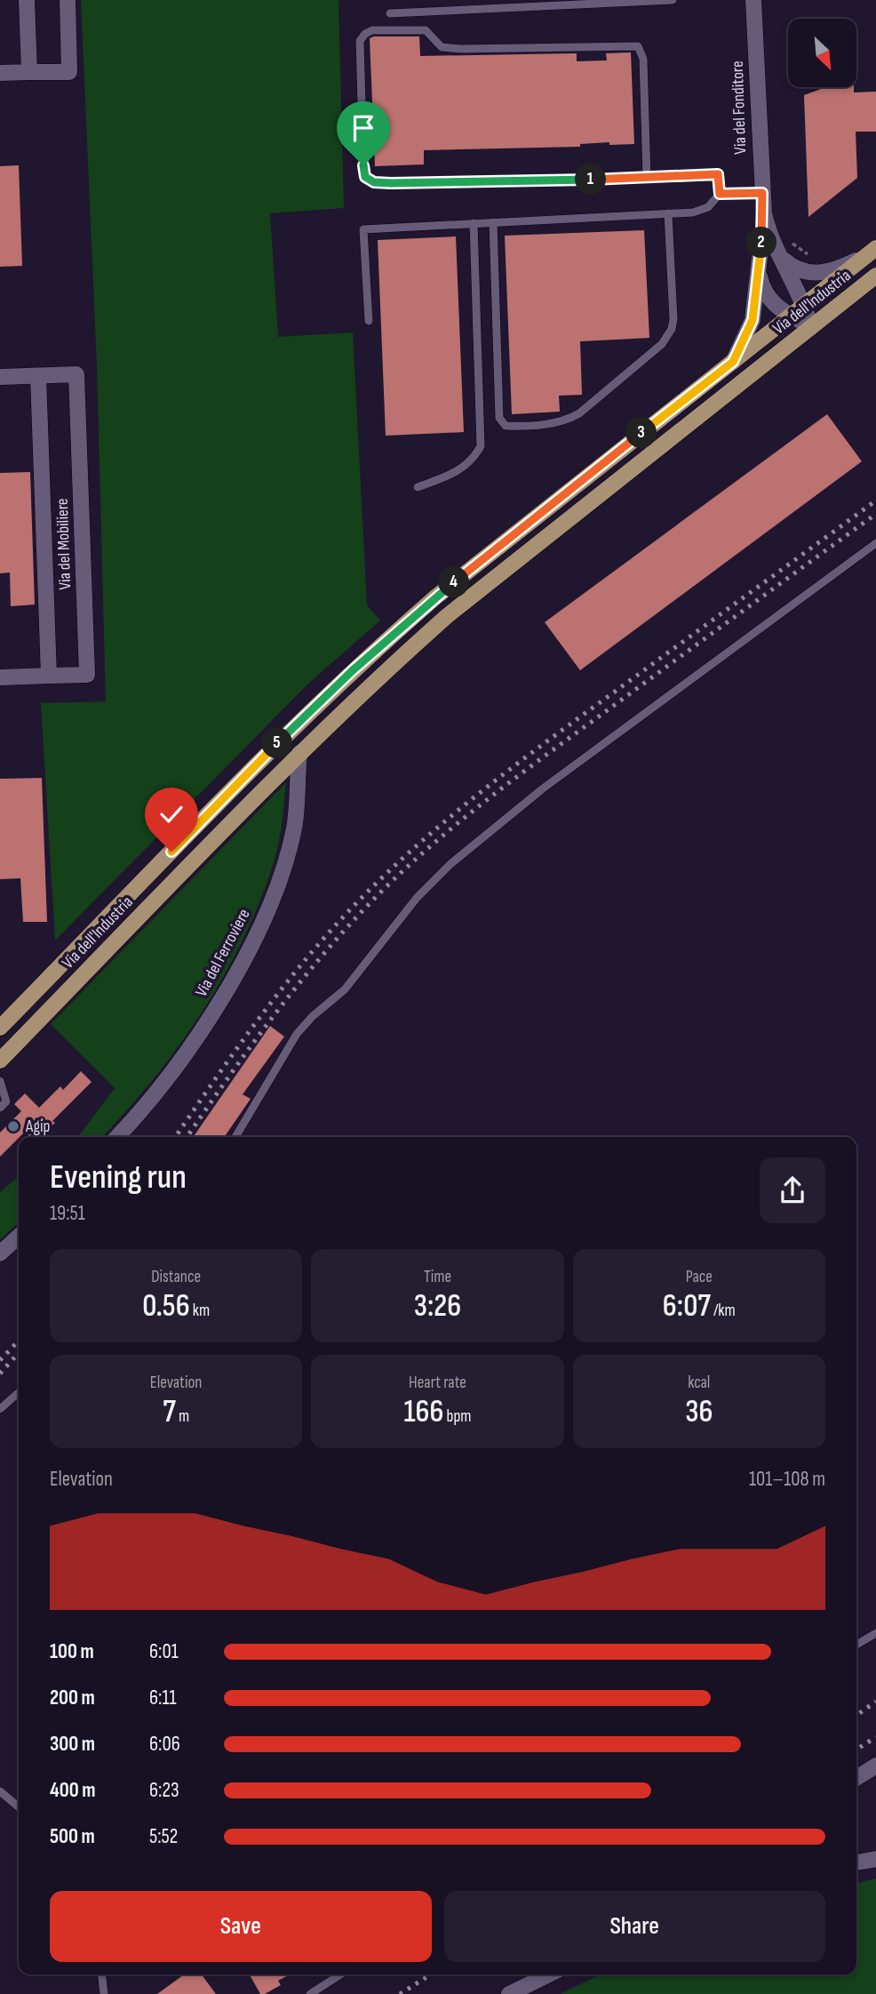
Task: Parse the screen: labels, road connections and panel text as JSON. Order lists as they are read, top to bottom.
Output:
{
  "streets": {
    "main road": ["Via dell'Industria"],
    "street": ["Via del Fonditore", "Via del Mobiliere", "Via del Ferroviere"]
  },
  "crossings": [
    ["Via del Fonditore", "Via dell'Industria"],
    ["Via dell'Industria", "Via del Ferroviere"]
  ],
  "places": ["Agip"],
  "north": "bottom right",
  "page": {
    "pins": [
      "1",
      "2",
      "3",
      "4",
      "5"
    ],
    "heading": ["Evening run", "19:51"],
    "stats": [
      ["Distance", "0.56 km"],
      ["Time", "3:26"],
      ["Pace", "6:07 /km"],
      ["Elevation", "7 m"],
      ["Heart rate", "166 bpm"],
      ["kcal", "36"]
    ],
    "chart": ["Elevation", "101–108 m"],
    "list": [
      {
        "name": "100 m",
        "note": "6:01"
      },
      {
        "name": "200 m",
        "note": "6:11"
      },
      {
        "name": "300 m",
        "note": "6:06"
      },
      {
        "name": "400 m",
        "note": "6:23"
      },
      {
        "name": "500 m",
        "note": "5:52"
      }
    ],
    "buttons": ["Save", "Share"]
  }
}
